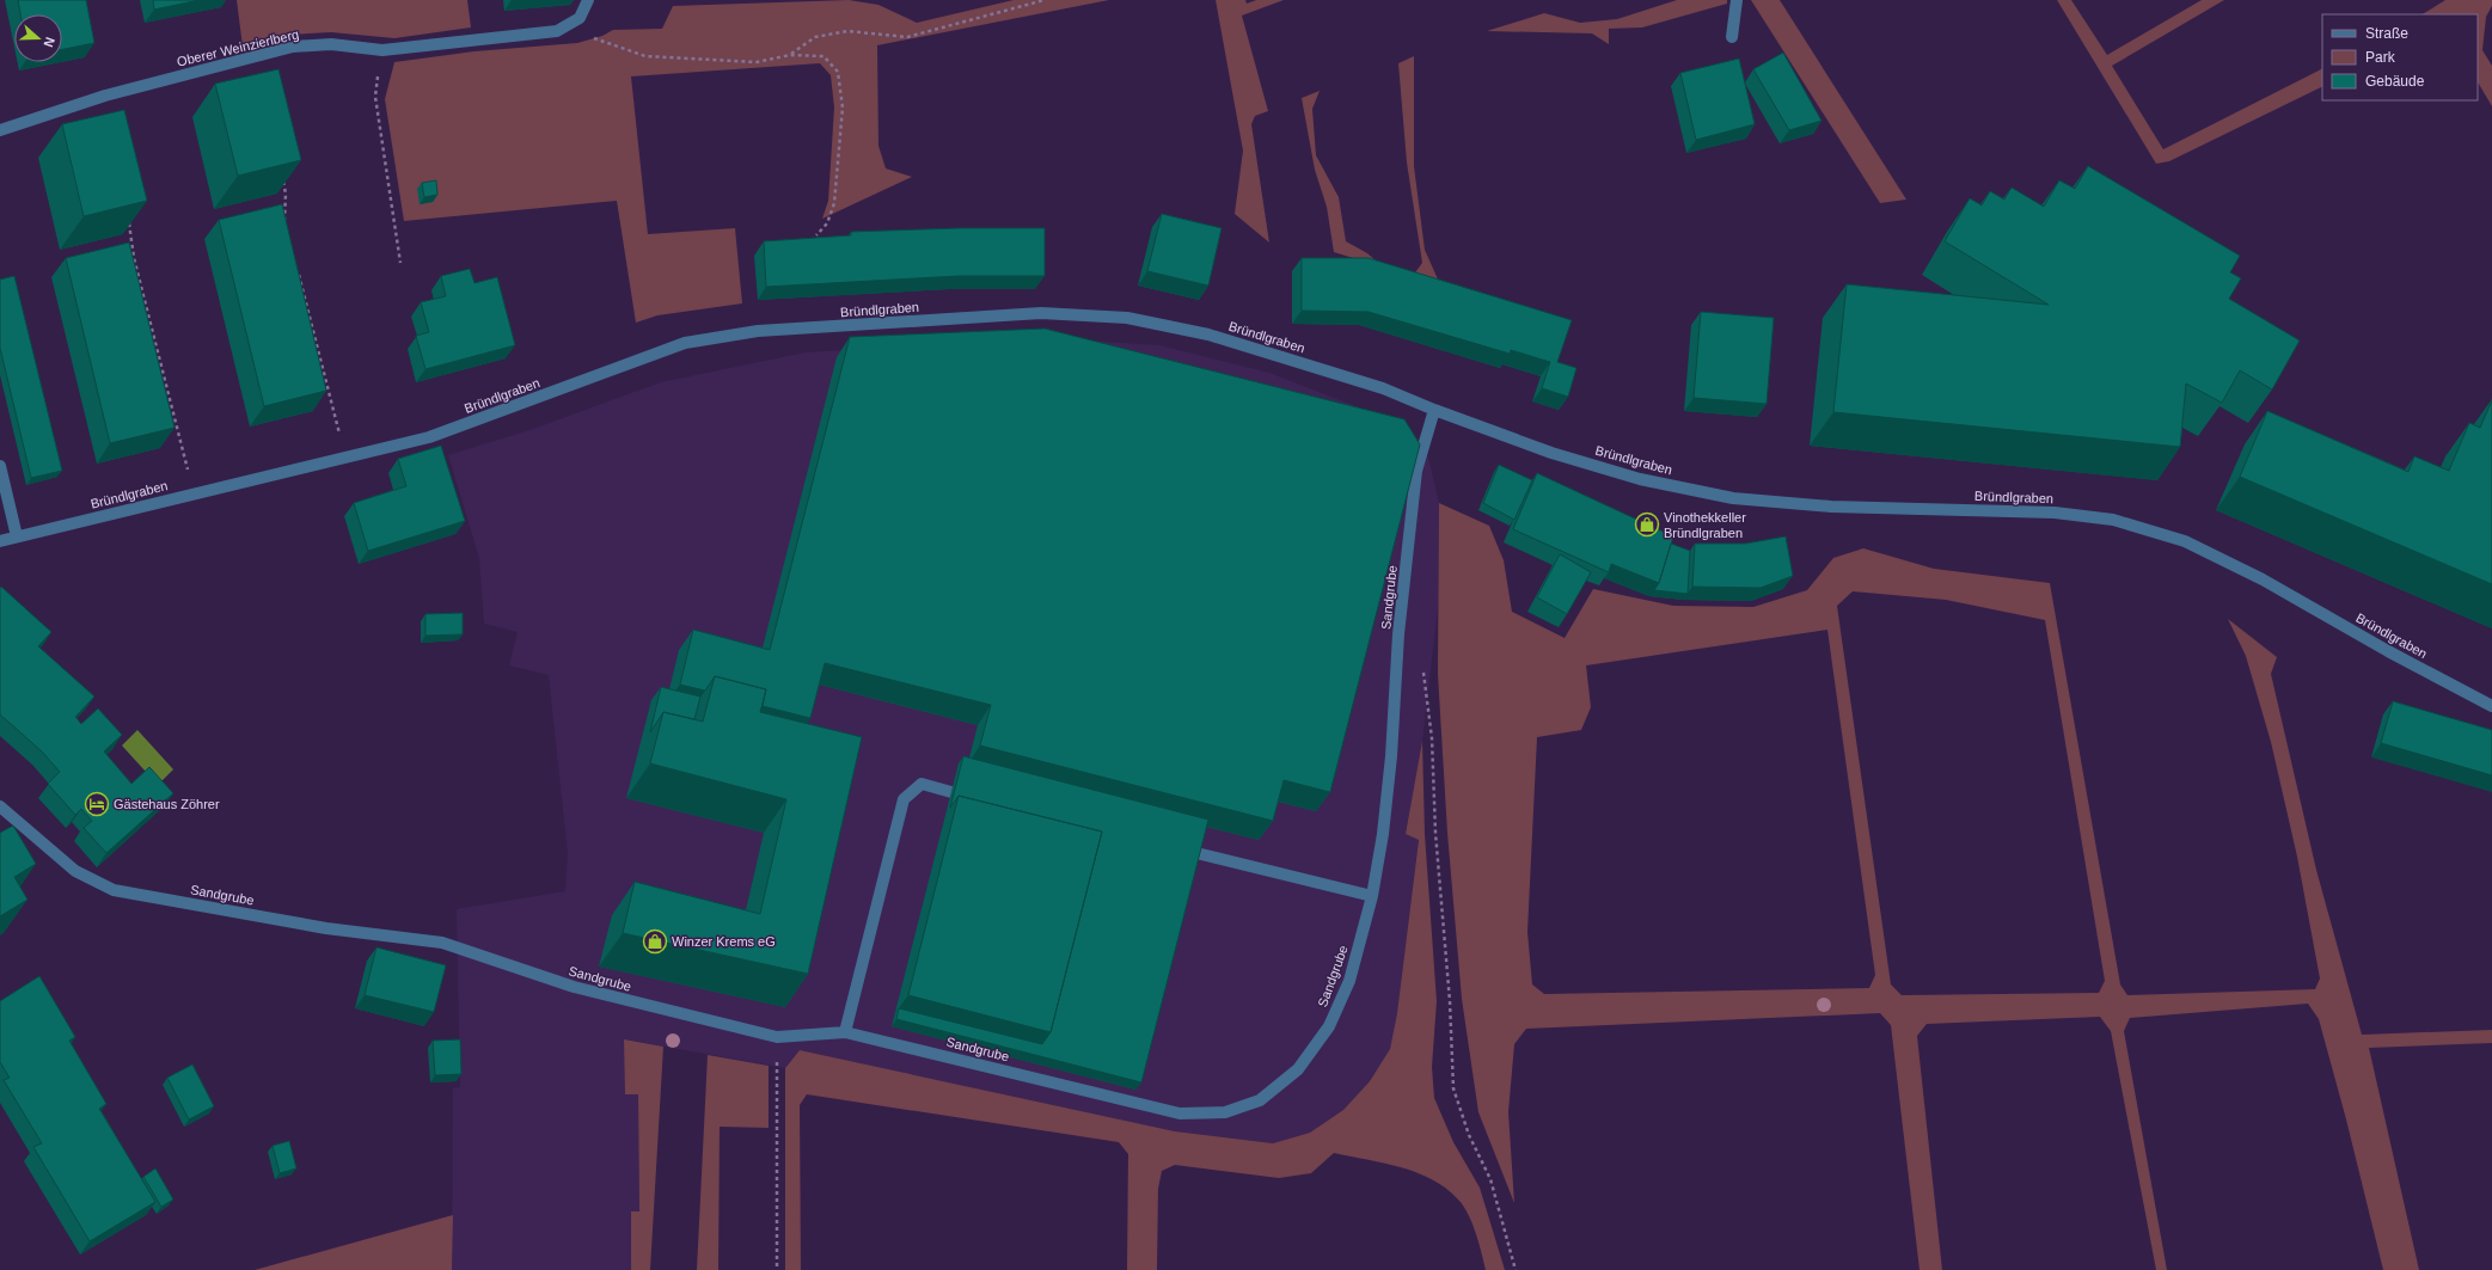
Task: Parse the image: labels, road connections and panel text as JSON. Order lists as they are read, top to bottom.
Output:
{
  "streets": {
    "street": ["Oberer Weinzierlberg", "Bründlgraben", "Sandgrube"]
  },
  "crossings": [
    ["Bründlgraben", "Sandgrube"]
  ],
  "places": {
    "shop": ["Vinothekkeller Bründlgraben", "Winzer Krems eG"],
    "hotel": ["Gästehaus Zöhrer"]
  },
  "legend": ["Straße", "Park", "Gebäude"],
  "north": "right"
}
